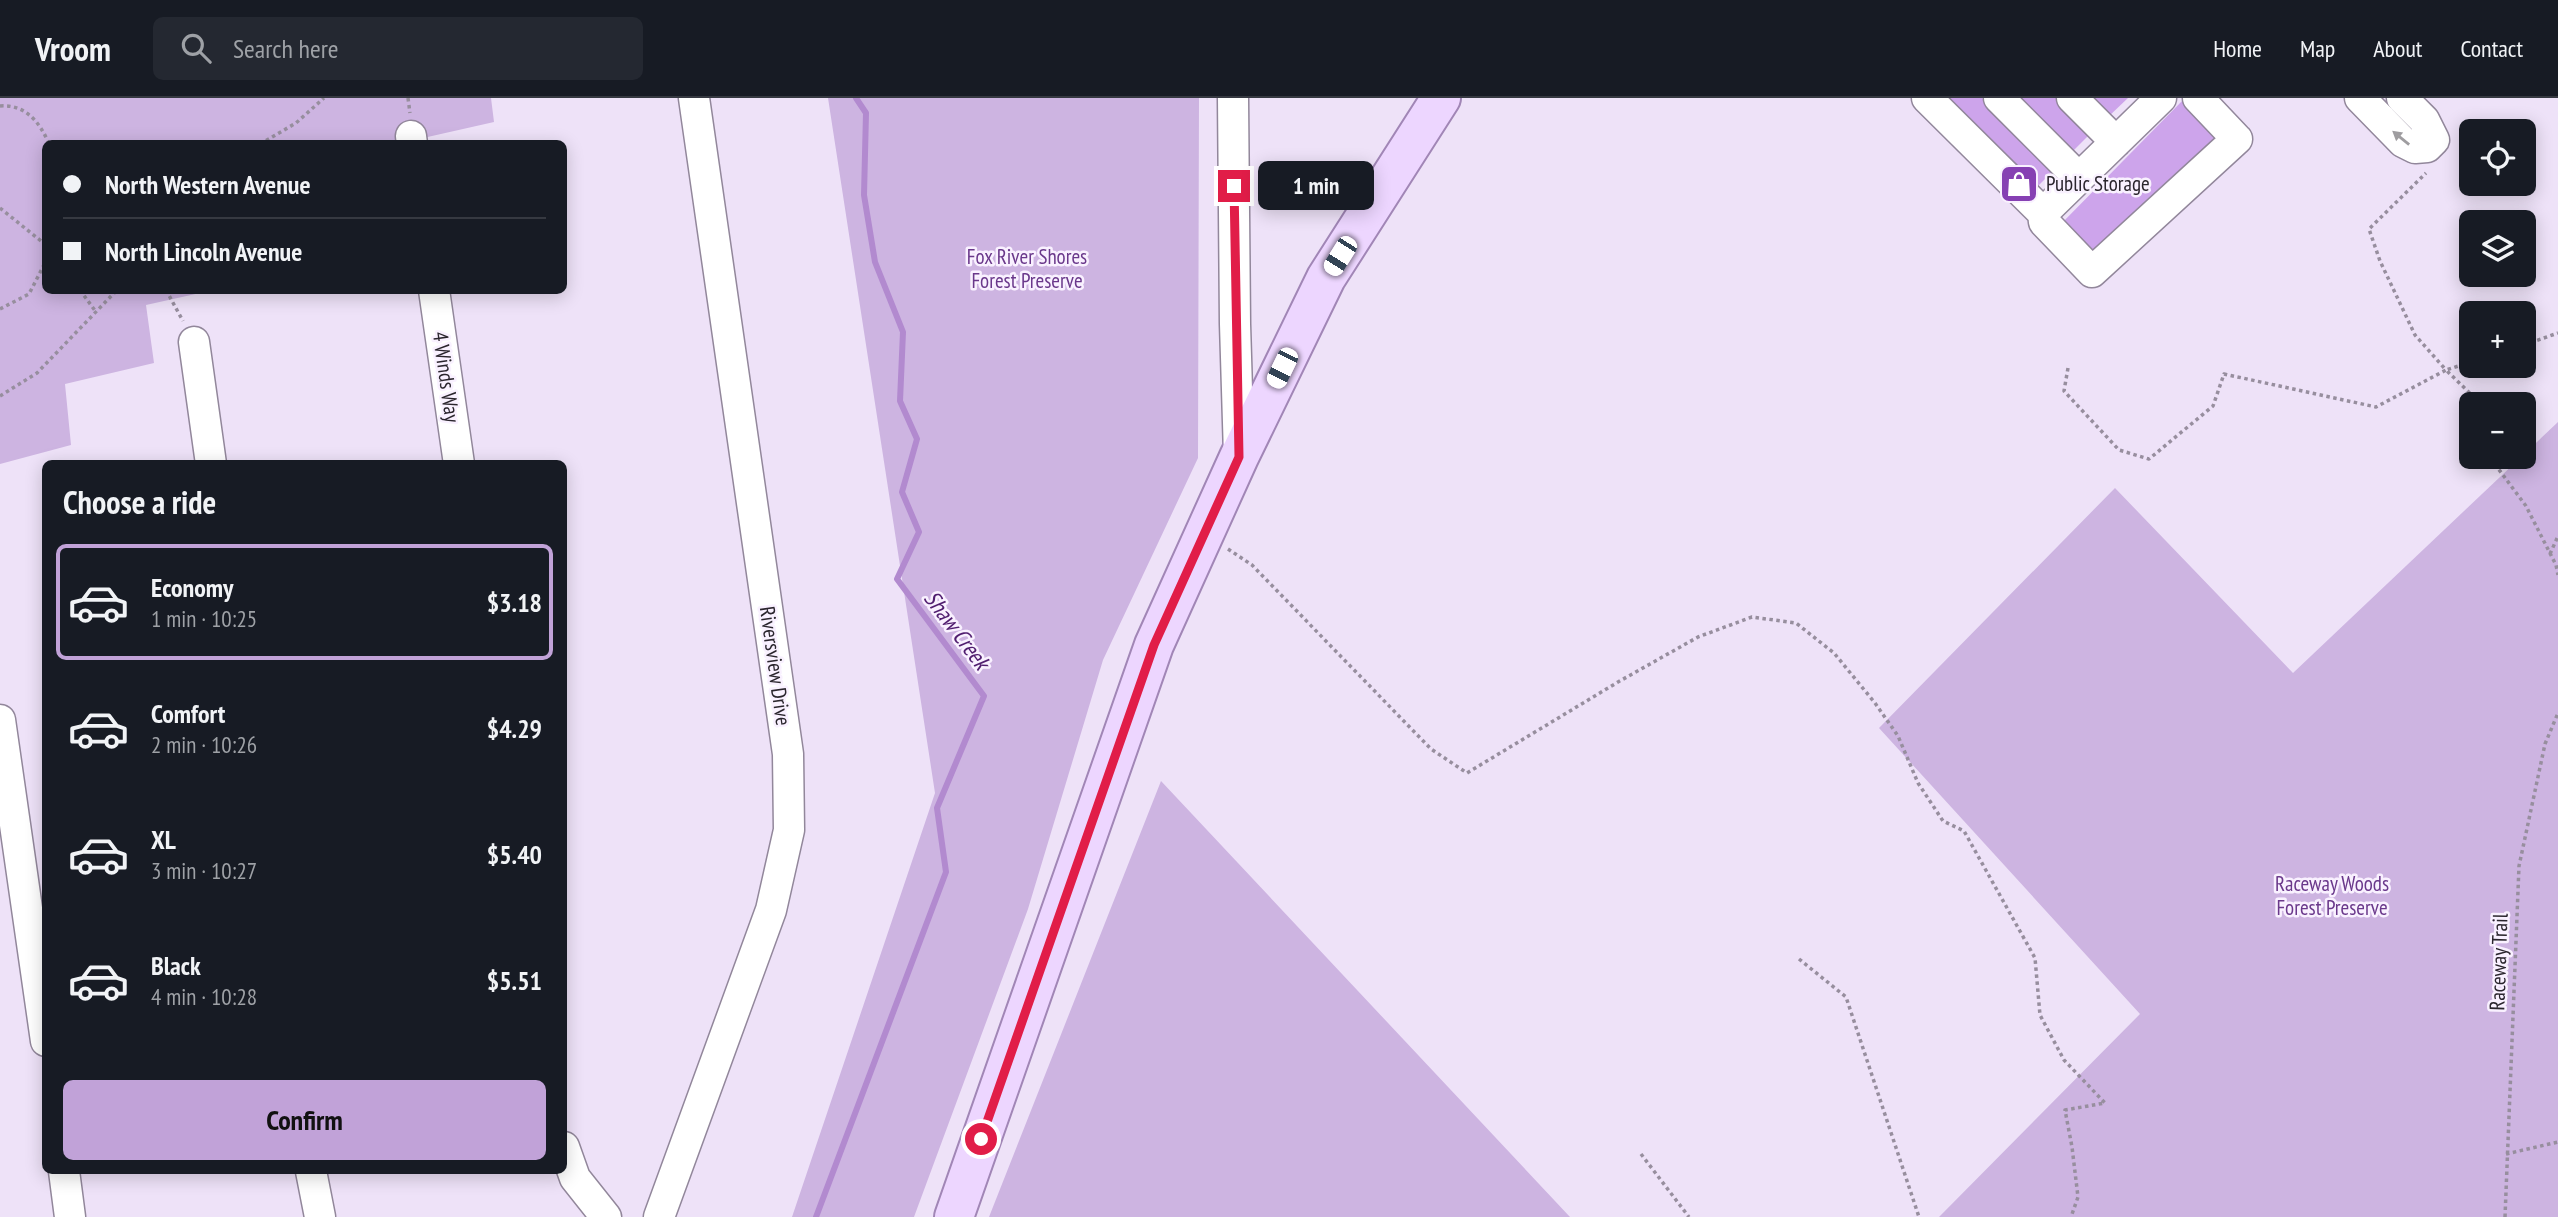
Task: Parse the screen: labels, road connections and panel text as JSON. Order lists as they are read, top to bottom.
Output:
{
  "streets": {
    "street": ["4 Winds Way", "Riversview Drive"],
    "path": ["Raceway Trail"]
  },
  "water": ["Shaw Creek"],
  "parks": ["Fox River Shores Forest Preserve", "Raceway Woods Forest Preserve"],
  "places": {
    "shop": ["Public Storage"]
  },
  "page": {
    "header": "Vroom",
    "search": "Search here",
    "nav": [
      "Home",
      "Map",
      "About",
      "Contact"
    ],
    "map_buttons": ["+", "−"],
    "banner": ["North Western Avenue", "North Lincoln Avenue"],
    "bubble": "1 min",
    "heading": "Choose a ride",
    "list": [
      {
        "name": "Economy",
        "note": "1 min · 10:25",
        "value": "$3.18"
      },
      {
        "name": "Comfort",
        "note": "2 min · 10:26",
        "value": "$4.29"
      },
      {
        "name": "XL",
        "note": "3 min · 10:27",
        "value": "$5.40"
      },
      {
        "name": "Black",
        "note": "4 min · 10:28",
        "value": "$5.51"
      }
    ],
    "buttons": "Confirm"
  }
}
